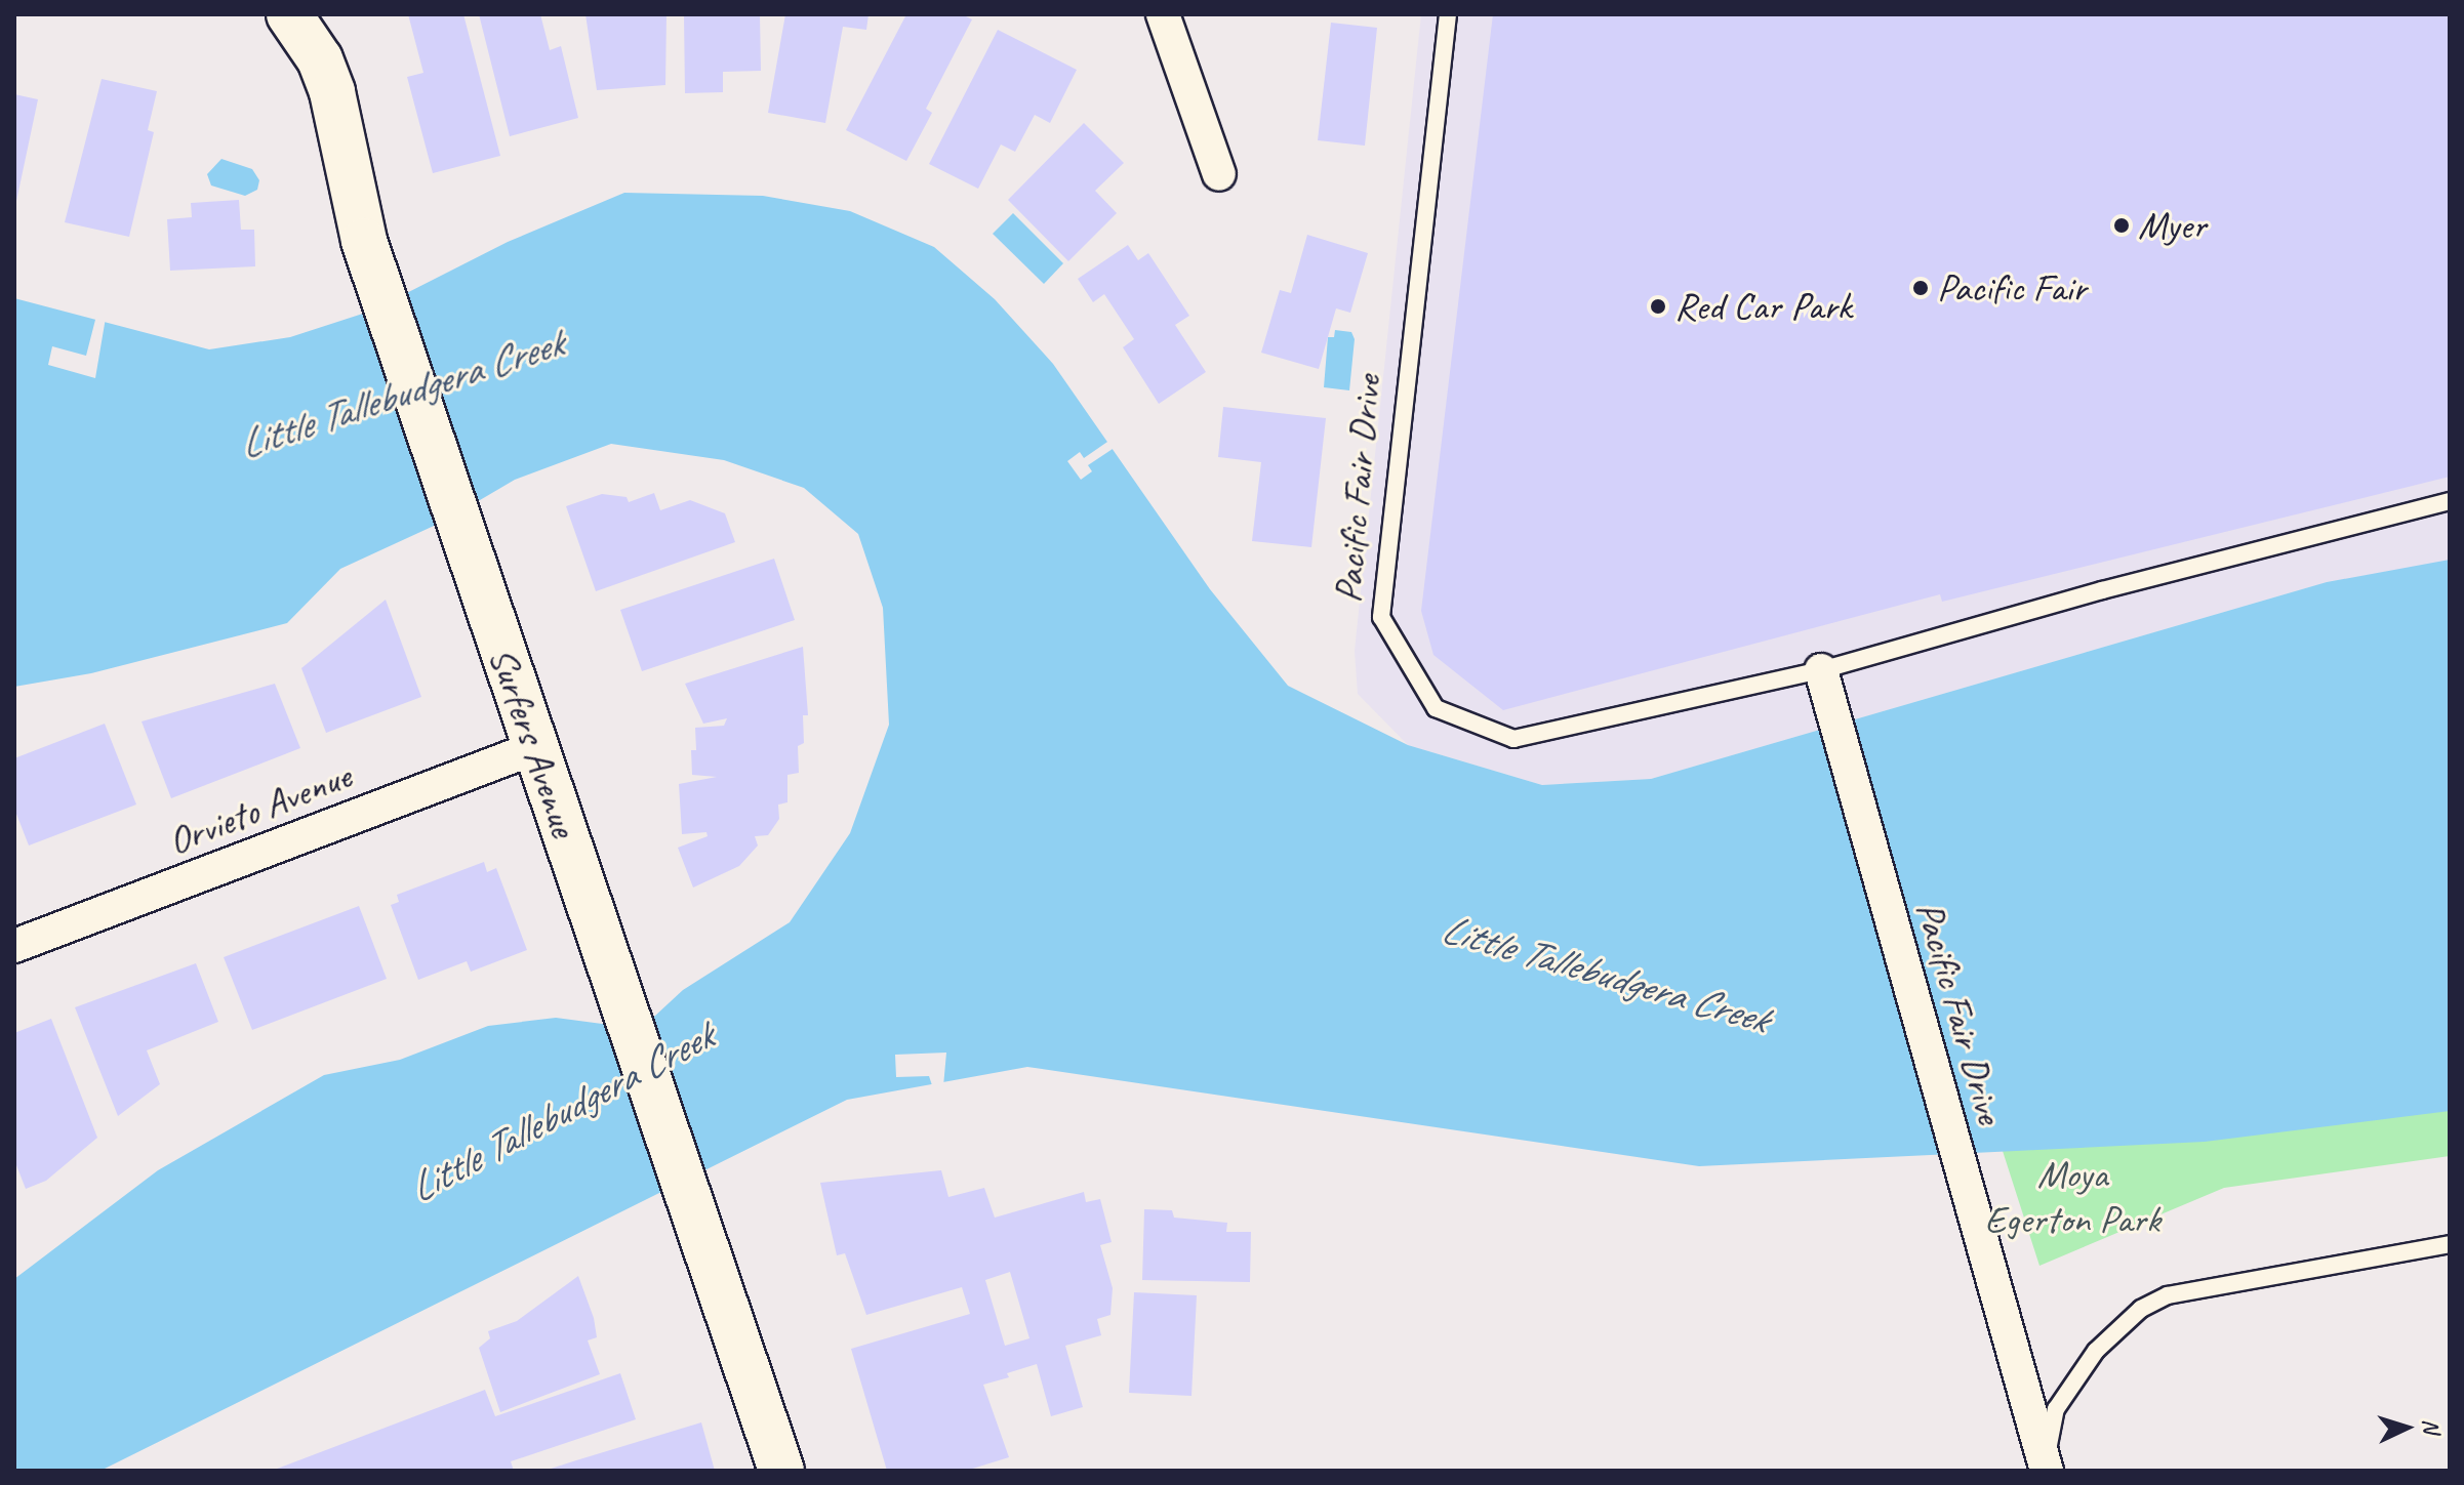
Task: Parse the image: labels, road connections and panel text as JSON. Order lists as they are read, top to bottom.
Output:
{
  "streets": {
    "street": ["Pacific Fair Drive", "Surfers Avenue", "Orvieto Avenue"]
  },
  "crossings": [
    ["Surfers Avenue", "Orvieto Avenue"]
  ],
  "water": ["Little Tallebudgera Creek"],
  "parks": ["Moya Egerton Park"],
  "places": ["Myer", "Pacific Fair", "Red Car Park"],
  "north": "right"
}
